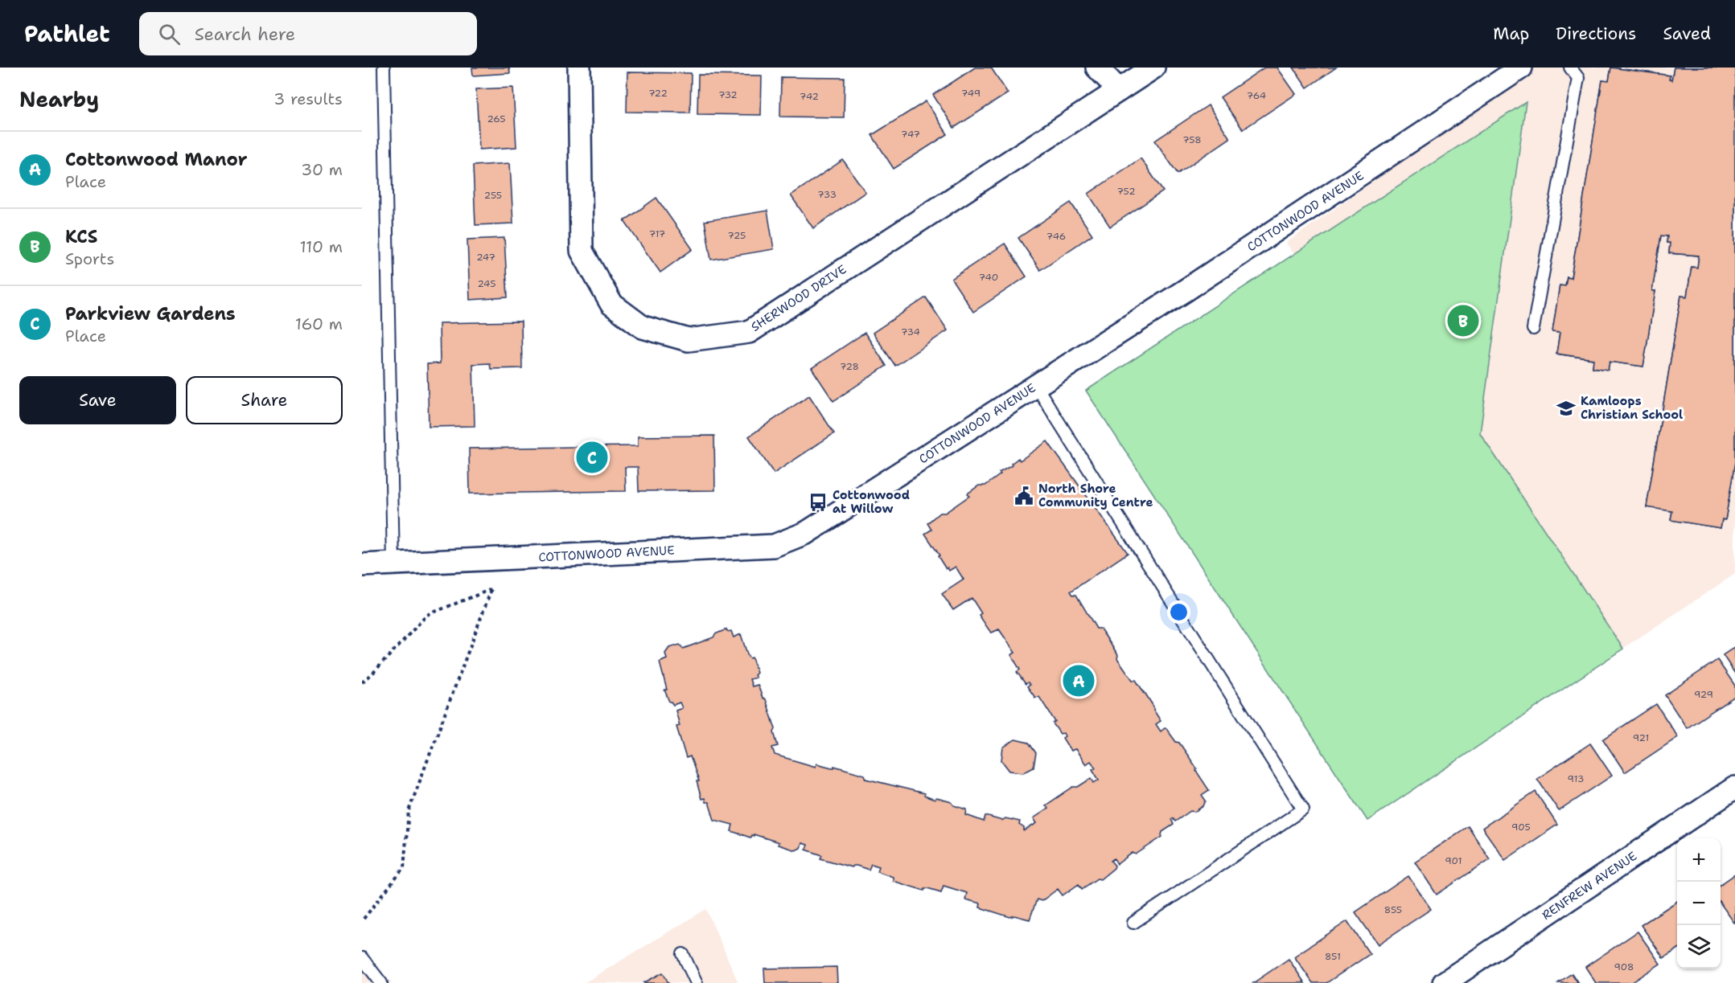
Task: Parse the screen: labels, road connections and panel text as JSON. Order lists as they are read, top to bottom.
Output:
{
  "streets": {
    "street": ["COTTONWOOD AVENUE", "SHERWOOD DRIVE", "RENFREW AVENUE"]
  },
  "places": {
    "school or university": ["Kamloops Christian School"],
    "public building": ["North Shore Community Centre"],
    "bus stop": ["Cottonwood at Willow"]
  },
  "house_numbers": [
    "722",
    "749",
    "732",
    "764",
    "742",
    "265",
    "747",
    "758",
    "752",
    "733",
    "255",
    "717",
    "725",
    "746",
    "247",
    "740",
    "245",
    "734",
    "728",
    "929",
    "921",
    "913",
    "905",
    "901",
    "855",
    "851",
    "908"
  ],
  "page": {
    "header": "Pathlet",
    "search": "Search here",
    "nav": ["Map", "Directions", "Saved"],
    "heading": ["Nearby", "3 results"],
    "list": [
      {
        "mark": "A",
        "name": "Cottonwood Manor",
        "note": "Place",
        "value": "30 m"
      },
      {
        "mark": "B",
        "name": "KCS",
        "note": "Sports",
        "value": "110 m"
      },
      {
        "mark": "C",
        "name": "Parkview Gardens",
        "note": "Place",
        "value": "160 m"
      }
    ],
    "pins": ["B", "C", "A"],
    "buttons": ["Save", "Share"],
    "map_buttons": ["+", "−"]
  }
}
